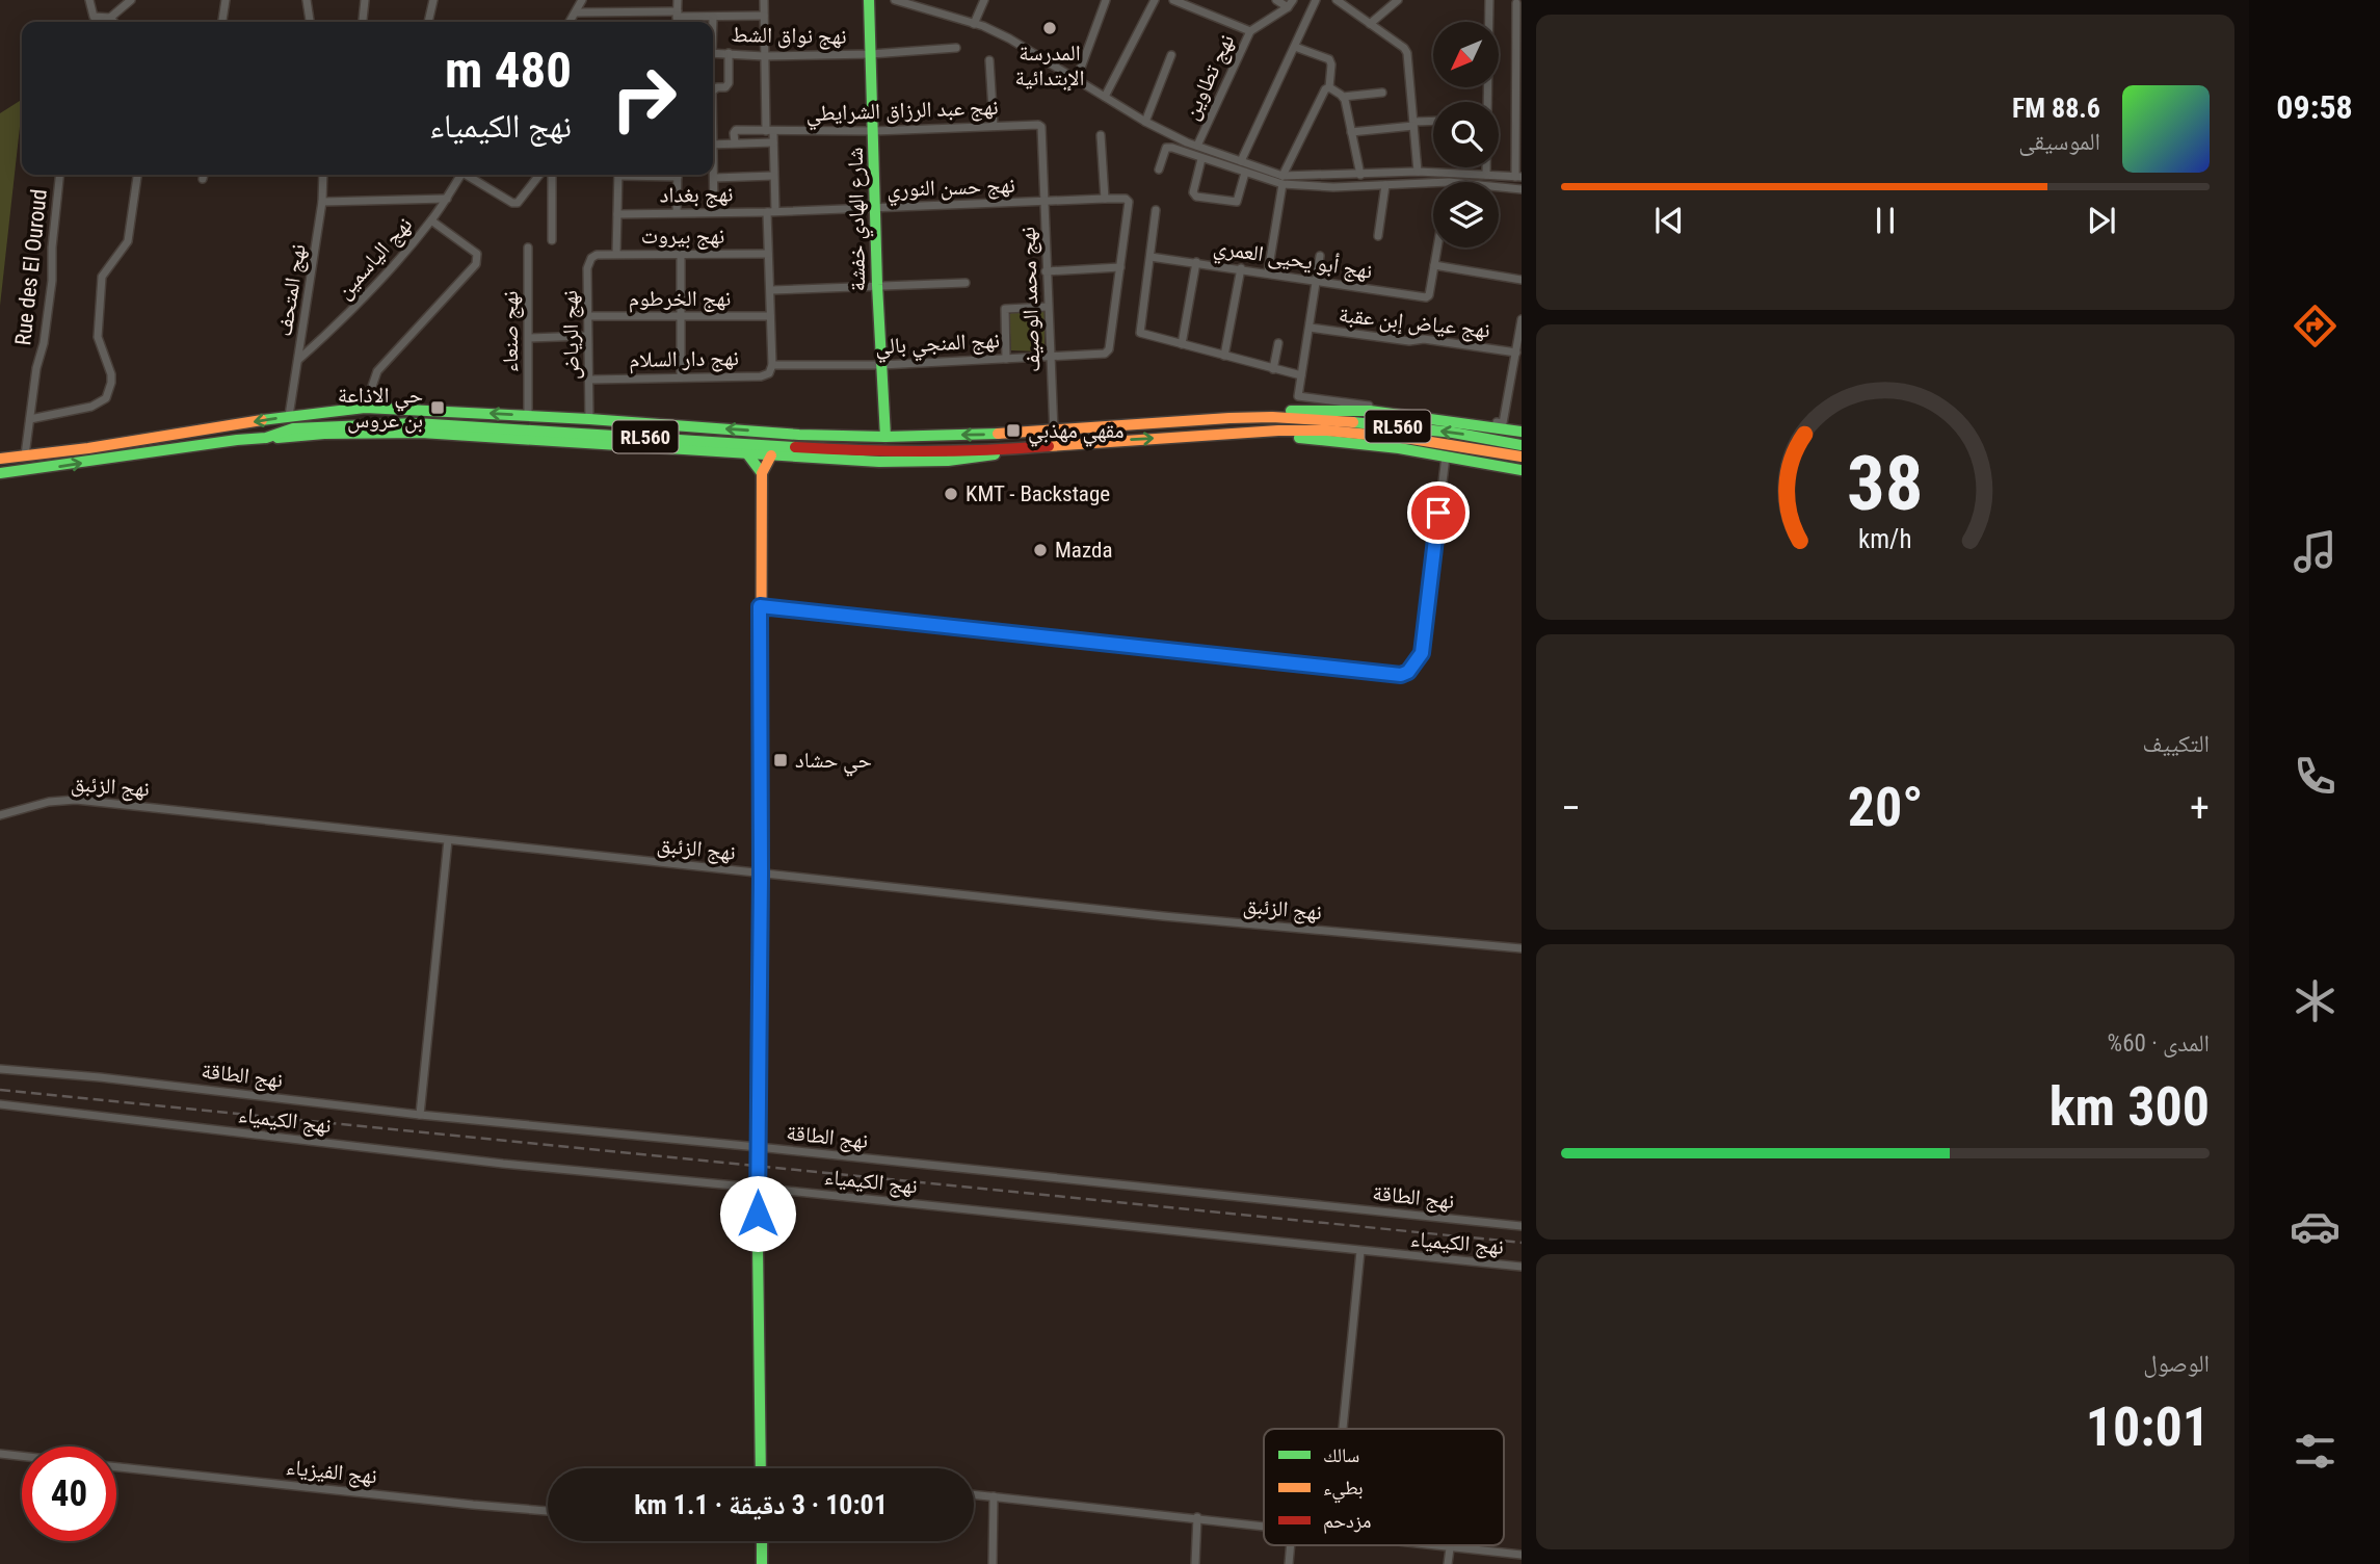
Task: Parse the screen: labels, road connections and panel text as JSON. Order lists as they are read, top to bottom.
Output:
{
  "streets": {
    "main road": ["شارع الهادي خفشة", "RL560"],
    "street": [
      "نهج نواق الشط",
      "نهج تطاوين",
      "نهج عبد الرزاق الشرايطي",
      "نهج حسن النوري",
      "نهج بغداد",
      "نهج بيروت",
      "نهج الياسمين",
      "نهج أبو يحيى العمري",
      "Rue des El Ouroud",
      "نهج المتحف",
      "نهج الخرطوم",
      "نهج محمد الوصيف",
      "نهج عياض إبن عقبة",
      "نهج صنعاء",
      "نهج الرياض",
      "نهج المنجي بالي",
      "نهج دار السلام",
      "نهج الزئبق",
      "نهج الطاقة",
      "نهج الكيمياء",
      "نهج الفيزياء"
    ]
  },
  "crossings": [
    ["نهج نواق الشط", "شارع الهادي خفشة"],
    ["نهج عبد الرزاق الشرايطي", "شارع الهادي خفشة"],
    ["نهج عبد الرزاق الشرايطي", "نهج محمد الوصيف"],
    ["نهج حسن النوري", "نهج بغداد"],
    ["نهج حسن النوري", "شارع الهادي خفشة"],
    ["نهج حسن النوري", "نهج محمد الوصيف"],
    ["نهج حسن النوري", "نهج المنجي بالي"],
    ["شارع الهادي خفشة", "نهج المنجي بالي"],
    ["شارع الهادي خفشة", "RL560"],
    ["نهج بيروت", "نهج الرياض"],
    ["نهج الياسمين", "نهج المتحف"],
    ["Rue des El Ouroud", "RL560"],
    ["نهج المتحف", "RL560"],
    ["نهج الخرطوم", "نهج الرياض"],
    ["نهج محمد الوصيف", "نهج المنجي بالي"],
    ["نهج محمد الوصيف", "RL560"],
    ["نهج صنعاء", "RL560"],
    ["نهج الرياض", "نهج دار السلام"],
    ["نهج الرياض", "RL560"],
    ["نهج المنجي بالي", "نهج دار السلام"]
  ],
  "places": {
    "other": ["المدرسة الإبتدائية", "KMT - Backstage", "Mazda"],
    "transit": ["حي الاذاعة بن عروس", "مقهي مهذبي", "حي حشاد"]
  },
  "legend": ["سالك", "بطيء", "مزدحم"],
  "north": "bottom left",
  "page": {
    "tabs": "09:58",
    "turn": ["480 m", "نهج الكيمياء"],
    "song": ["88.6 FM", "الموسيقى"],
    "tile": [
      "التكييف",
      ["المدى · 60%", "300 km"],
      ["الوصول", "10:01"]
    ],
    "heat": ["−", "20°", "+"],
    "limit": "40",
    "trip": "10:01 · 3 دقيقة · 1.1 km",
    "gauge": ["38", "km/h"]
  }
}
